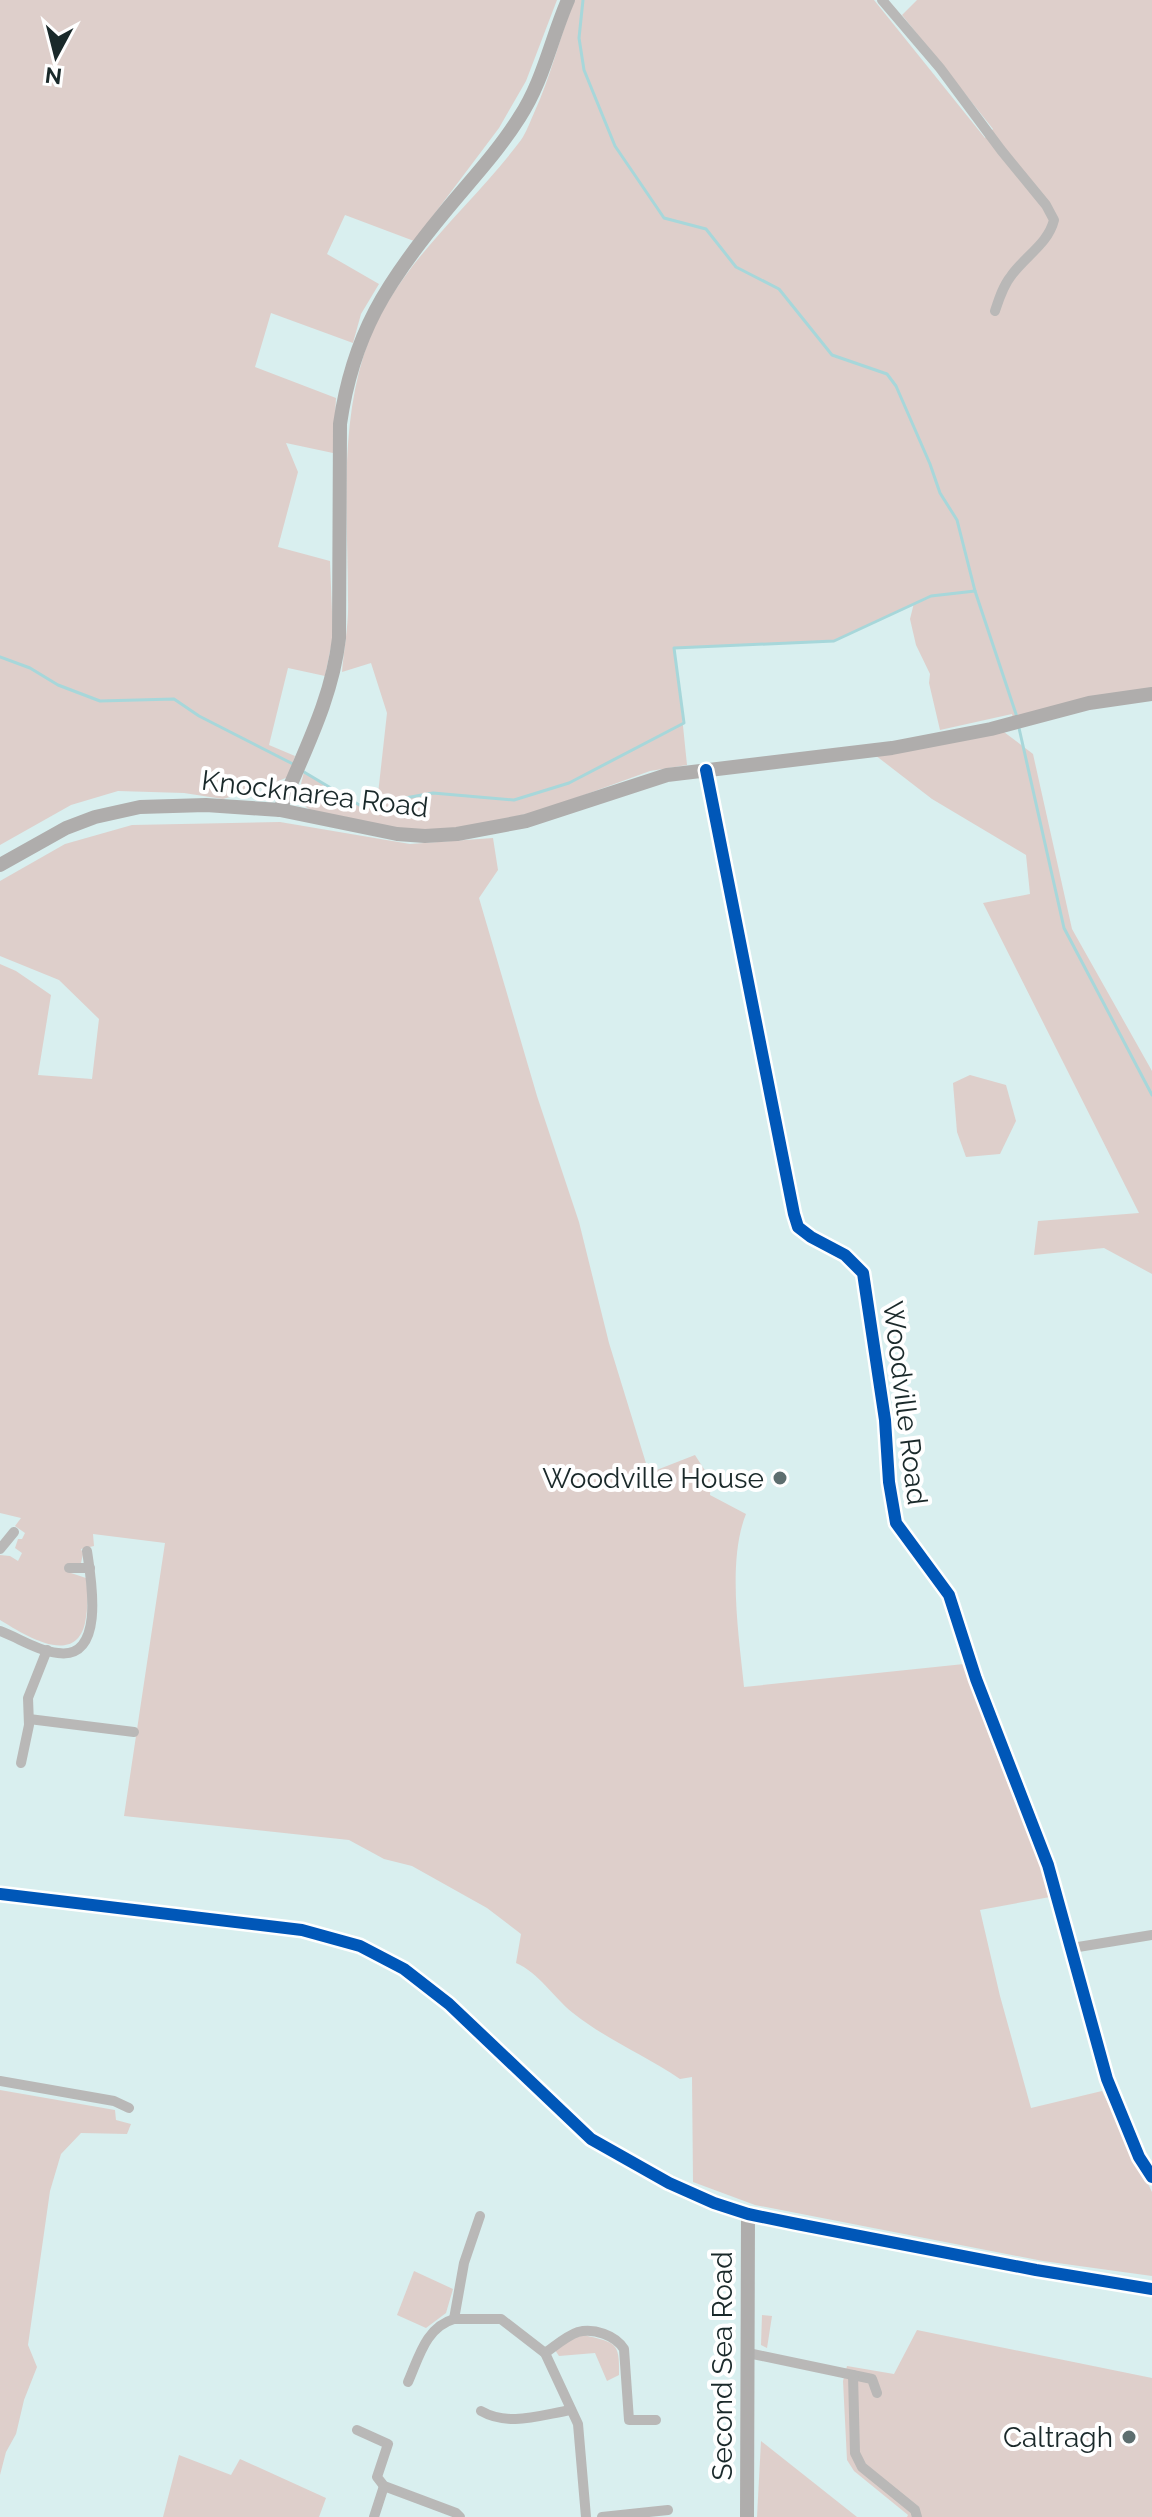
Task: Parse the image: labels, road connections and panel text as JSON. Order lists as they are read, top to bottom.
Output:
{
  "streets": {
    "street": ["Knocknarea Road", "Woodville Road", "Second Sea Road"]
  },
  "crossings": [
    ["Knocknarea Road", "Woodville Road"]
  ],
  "places": ["Woodville House", "Caltragh"],
  "north": "bottom"
}
